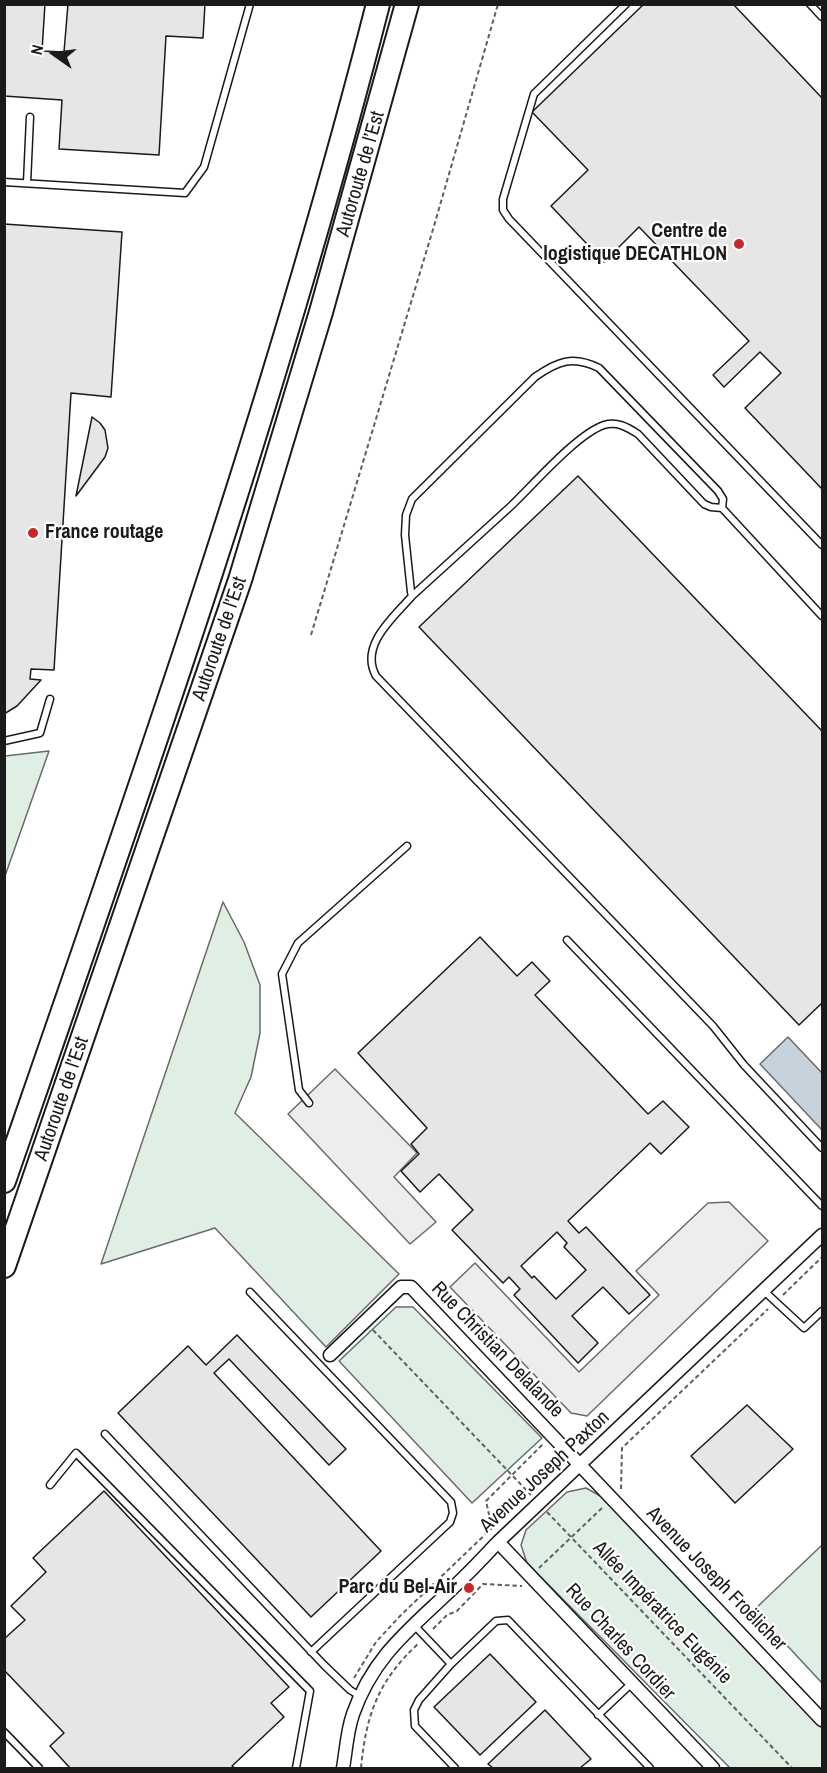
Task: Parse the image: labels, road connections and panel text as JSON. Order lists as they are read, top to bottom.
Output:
{
  "streets": {
    "highway": ["Autoroute de l’Est"],
    "street": [
      "Rue Christian Delalande",
      "Avenue Joseph Paxton",
      "Avenue Joseph Froëlicher",
      "Rue Charles Cordier"
    ],
    "path": ["Allée Impératrice Eugénie"]
  },
  "crossings": [
    ["Rue Christian Delalande", "Avenue Joseph Paxton"],
    ["Rue Christian Delalande", "Avenue Joseph Froëlicher"],
    ["Rue Christian Delalande", "Allée Impératrice Eugénie"],
    ["Avenue Joseph Paxton", "Avenue Joseph Froëlicher"],
    ["Avenue Joseph Paxton", "Allée Impératrice Eugénie"],
    ["Avenue Joseph Paxton", "Rue Charles Cordier"]
  ],
  "places": ["Centre de logistique DECATHLON", "France routage", "Parc du Bel-Air"],
  "north": "left"
}
